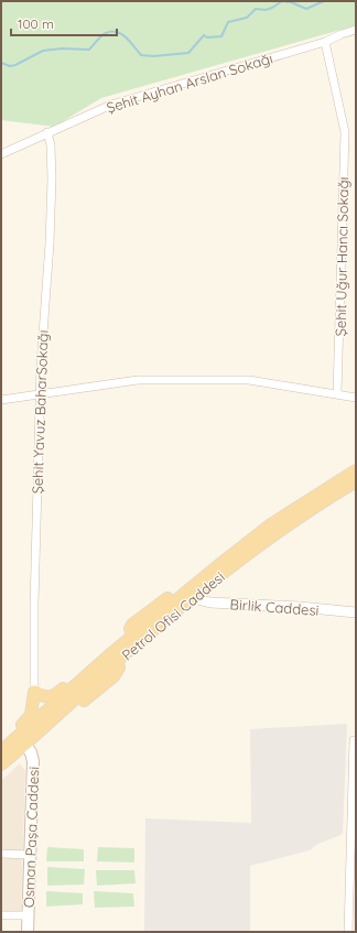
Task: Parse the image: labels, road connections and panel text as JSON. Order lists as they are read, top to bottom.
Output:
{
  "streets": {
    "main road": ["Petrol Ofisi Caddesi", "Osman Paşa Caddesi"],
    "street": [
      "Şehit Ayhan Arslan Sokağı",
      "Şehit Uğur Hancı Sokağı",
      "Şehit Yavuz BaharSokağı",
      "Birlik Caddesi"
    ]
  },
  "crossings": [
    ["Şehit Ayhan Arslan Sokağı", "Şehit Uğur Hancı Sokağı"],
    ["Şehit Ayhan Arslan Sokağı", "Şehit Yavuz BaharSokağı"],
    ["Birlik Caddesi", "Petrol Ofisi Caddesi"]
  ],
  "scale_bar": "100 m"
}
